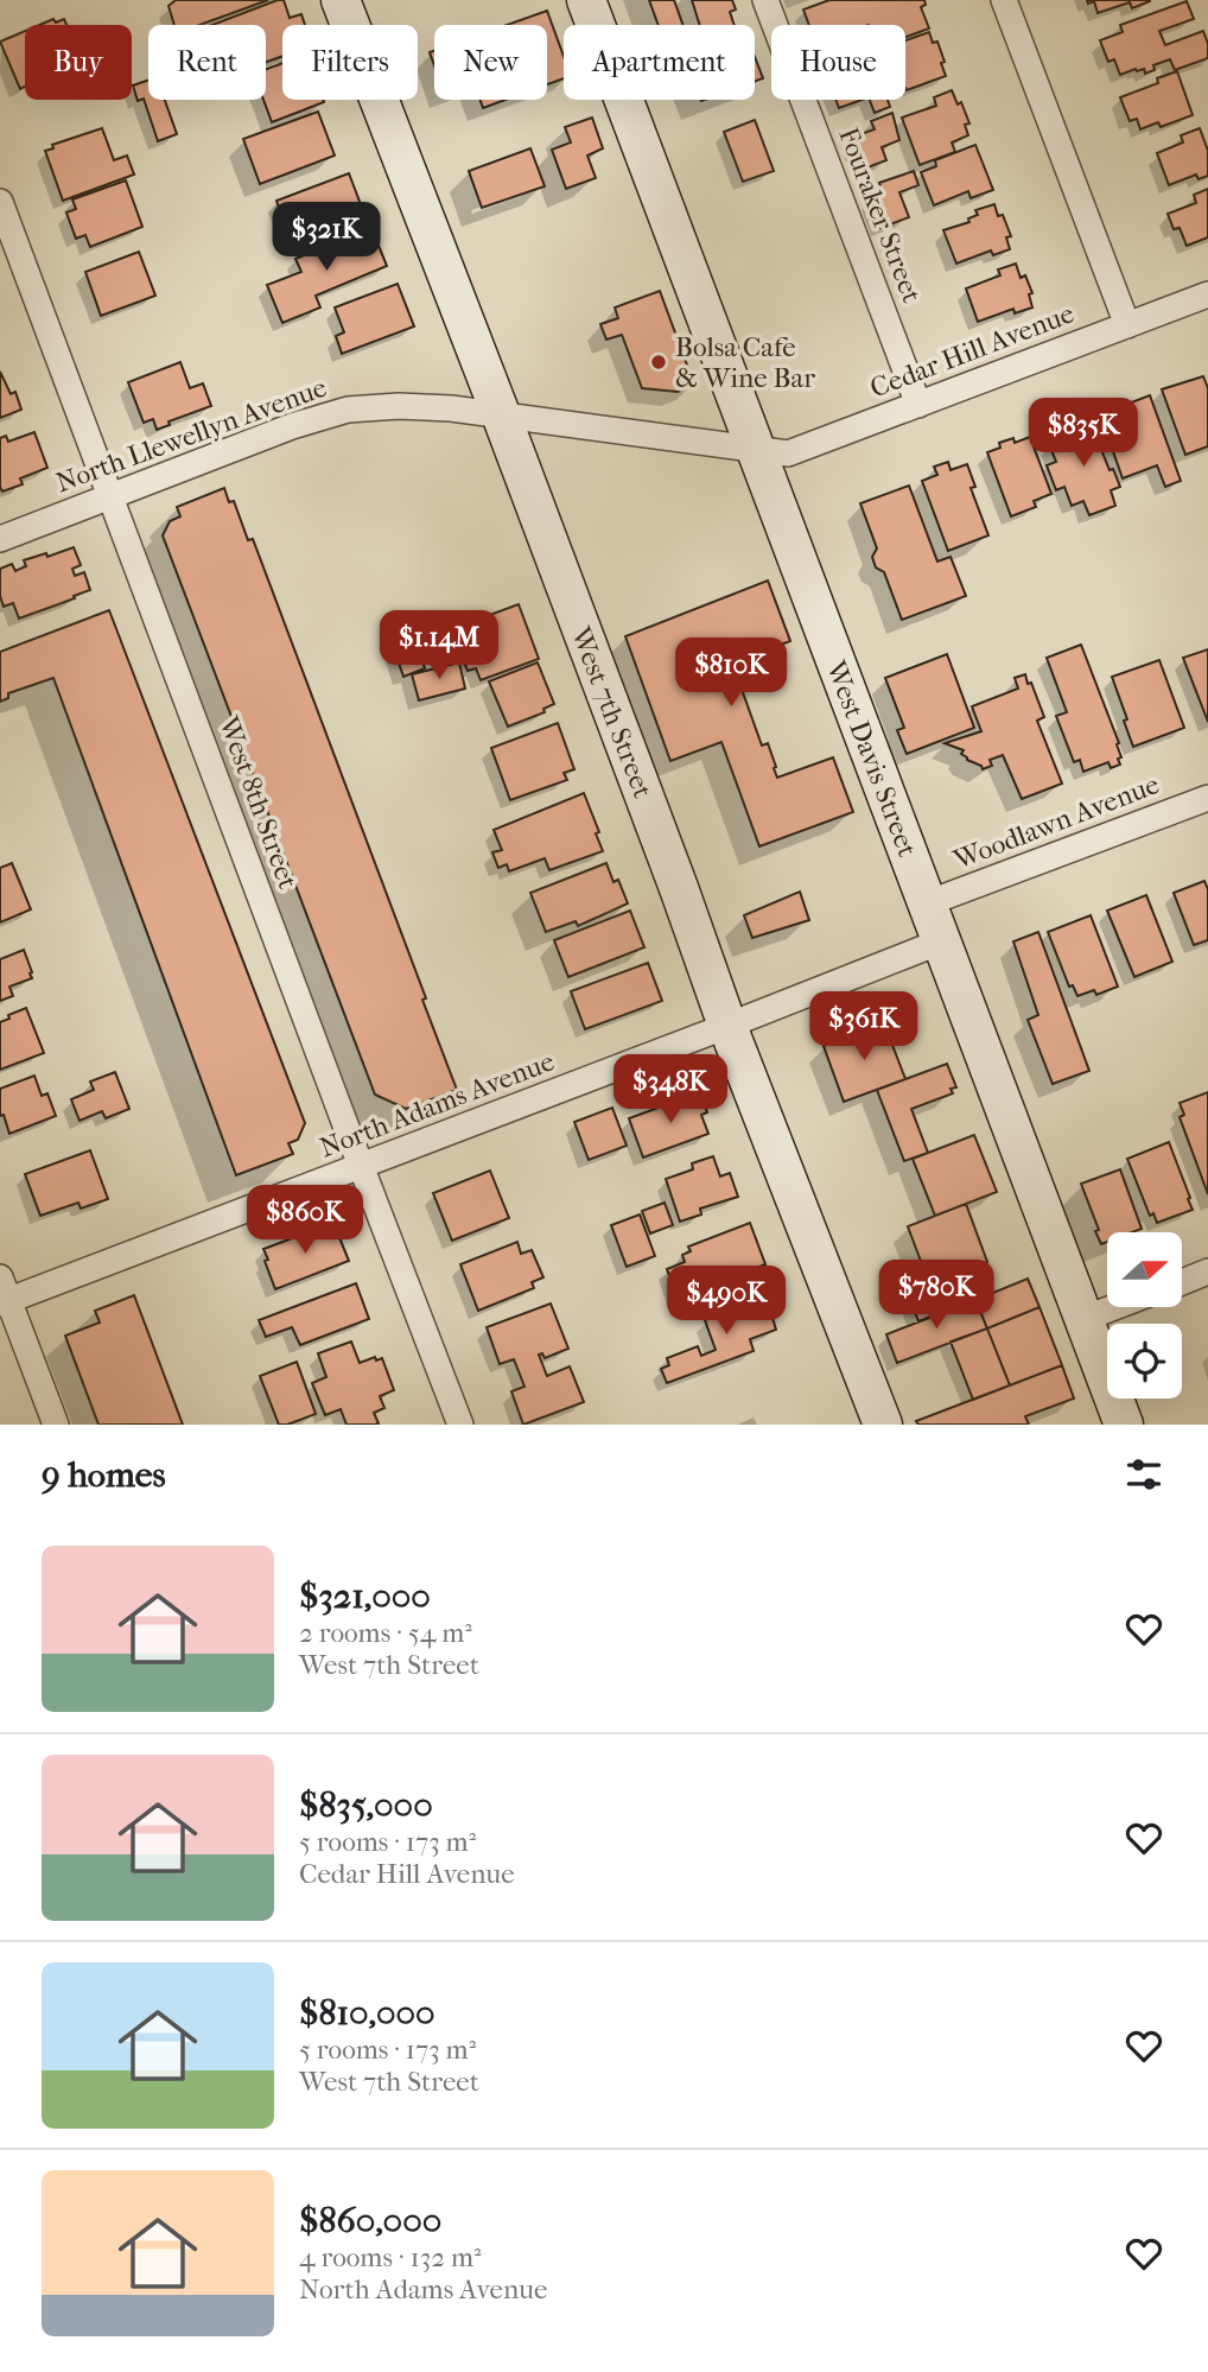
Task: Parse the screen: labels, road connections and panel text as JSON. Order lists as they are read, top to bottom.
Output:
{
  "streets": {
    "main road": ["West 7th Street", "West Davis Street"],
    "street": [
      "Fouraker Street",
      "Cedar Hill Avenue",
      "North Llewellyn Avenue",
      "West 8th Street",
      "Woodlawn Avenue",
      "North Adams Avenue"
    ]
  },
  "crossings": [
    ["Fouraker Street", "Cedar Hill Avenue"],
    ["Cedar Hill Avenue", "North Llewellyn Avenue"],
    ["Cedar Hill Avenue", "West Davis Street"],
    ["North Llewellyn Avenue", "West 7th Street"],
    ["North Llewellyn Avenue", "West Davis Street"],
    ["North Llewellyn Avenue", "West 8th Street"],
    ["West 7th Street", "North Adams Avenue"],
    ["West Davis Street", "Woodlawn Avenue"],
    ["West Davis Street", "North Adams Avenue"],
    ["West 8th Street", "North Adams Avenue"]
  ],
  "places": ["Bolsa Cafe & Wine Bar"],
  "north": "right",
  "page": {
    "chip": [
      "Buy",
      "Rent",
      "Filters",
      "New",
      "Apartment",
      "House"
    ],
    "price": [
      "$321K",
      "$835K",
      "$1.14M",
      "$810K",
      "$361K",
      "$348K",
      "$860K",
      "$780K",
      "$490K"
    ],
    "heading": "9 homes",
    "list": [
      {
        "name": "$321,000",
        "note": "2 rooms · 54 m² · West 7th Street"
      },
      {
        "name": "$835,000",
        "note": "5 rooms · 173 m² · Cedar Hill Avenue"
      },
      {
        "name": "$810,000",
        "note": "5 rooms · 173 m² · West 7th Street"
      },
      {
        "name": "$860,000",
        "note": "4 rooms · 132 m² · North Adams Avenue"
      }
    ]
  }
}
